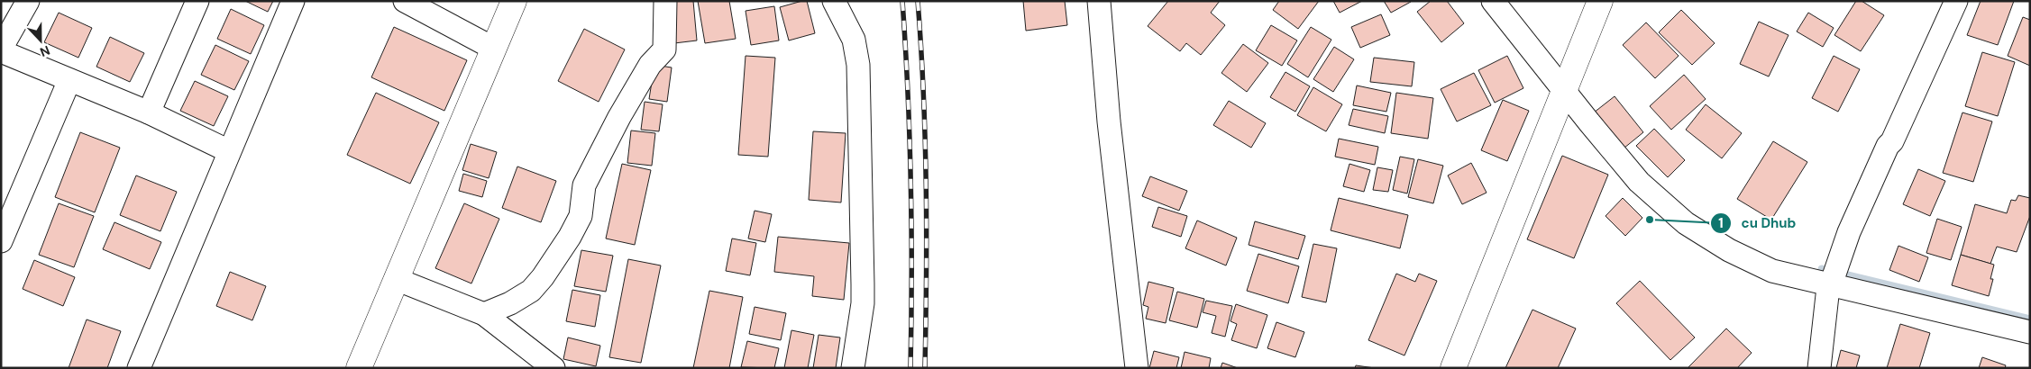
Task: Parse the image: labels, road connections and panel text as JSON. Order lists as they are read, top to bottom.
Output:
{
  "places": ["cu Dhub"],
  "north": "bottom"
}
